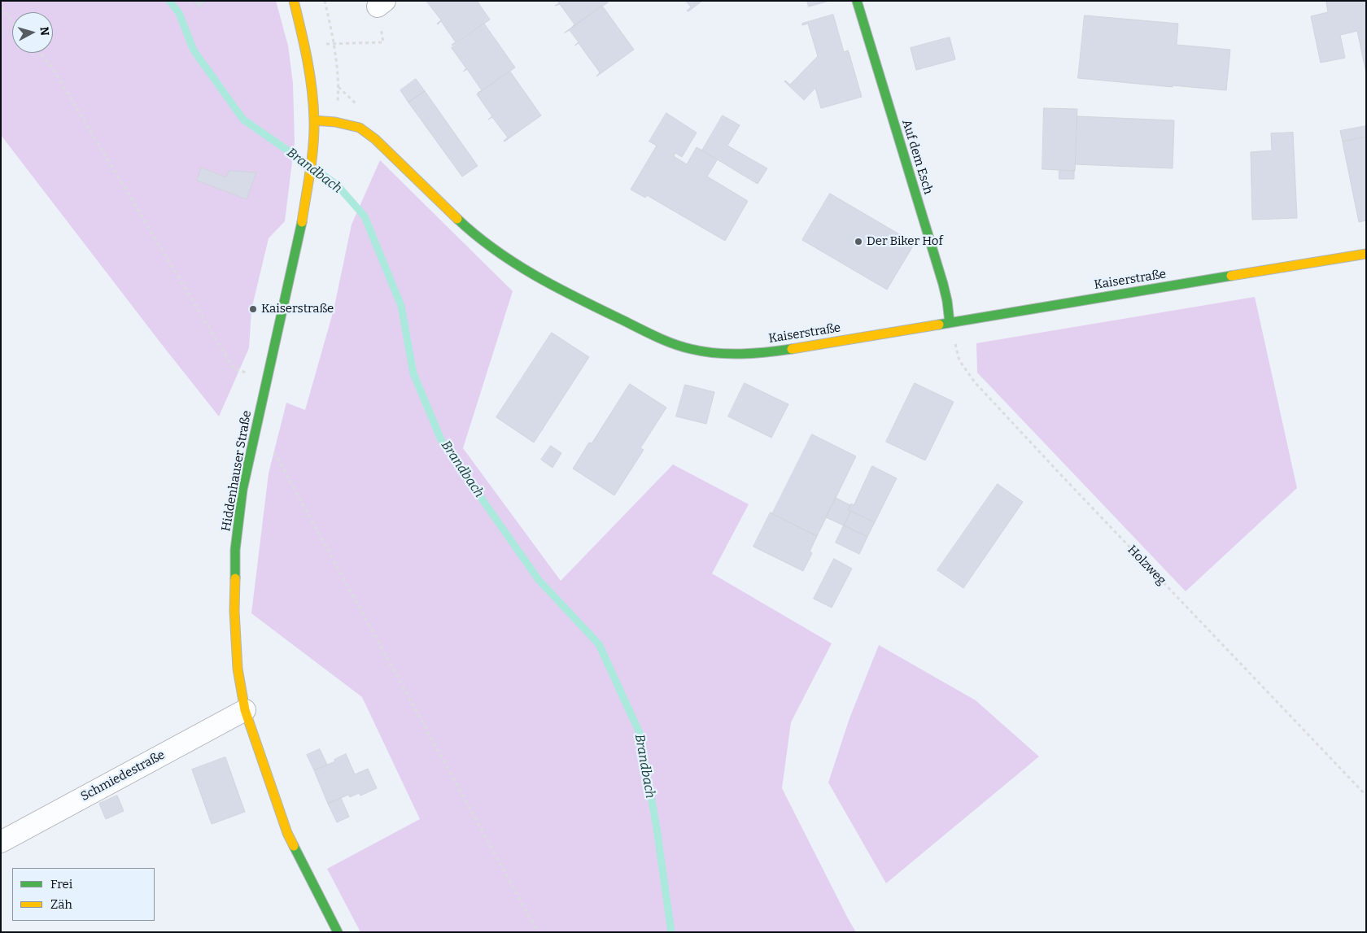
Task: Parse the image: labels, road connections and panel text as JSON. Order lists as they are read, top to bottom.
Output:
{
  "streets": {
    "street": [
      "Auf dem Esch",
      "Kaiserstraße",
      "Hiddenhauser Straße",
      "Schmiedestraße"
    ],
    "path": ["Holzweg"]
  },
  "crossings": [
    ["Auf dem Esch", "Kaiserstraße"],
    ["Auf dem Esch", "Holzweg"],
    ["Kaiserstraße", "Hiddenhauser Straße"],
    ["Kaiserstraße", "Holzweg"],
    ["Hiddenhauser Straße", "Schmiedestraße"]
  ],
  "water": ["Brandbach"],
  "places": ["Der Biker Hof", "Kaiserstraße"],
  "legend": ["Frei", "Zäh"],
  "north": "right"
}
